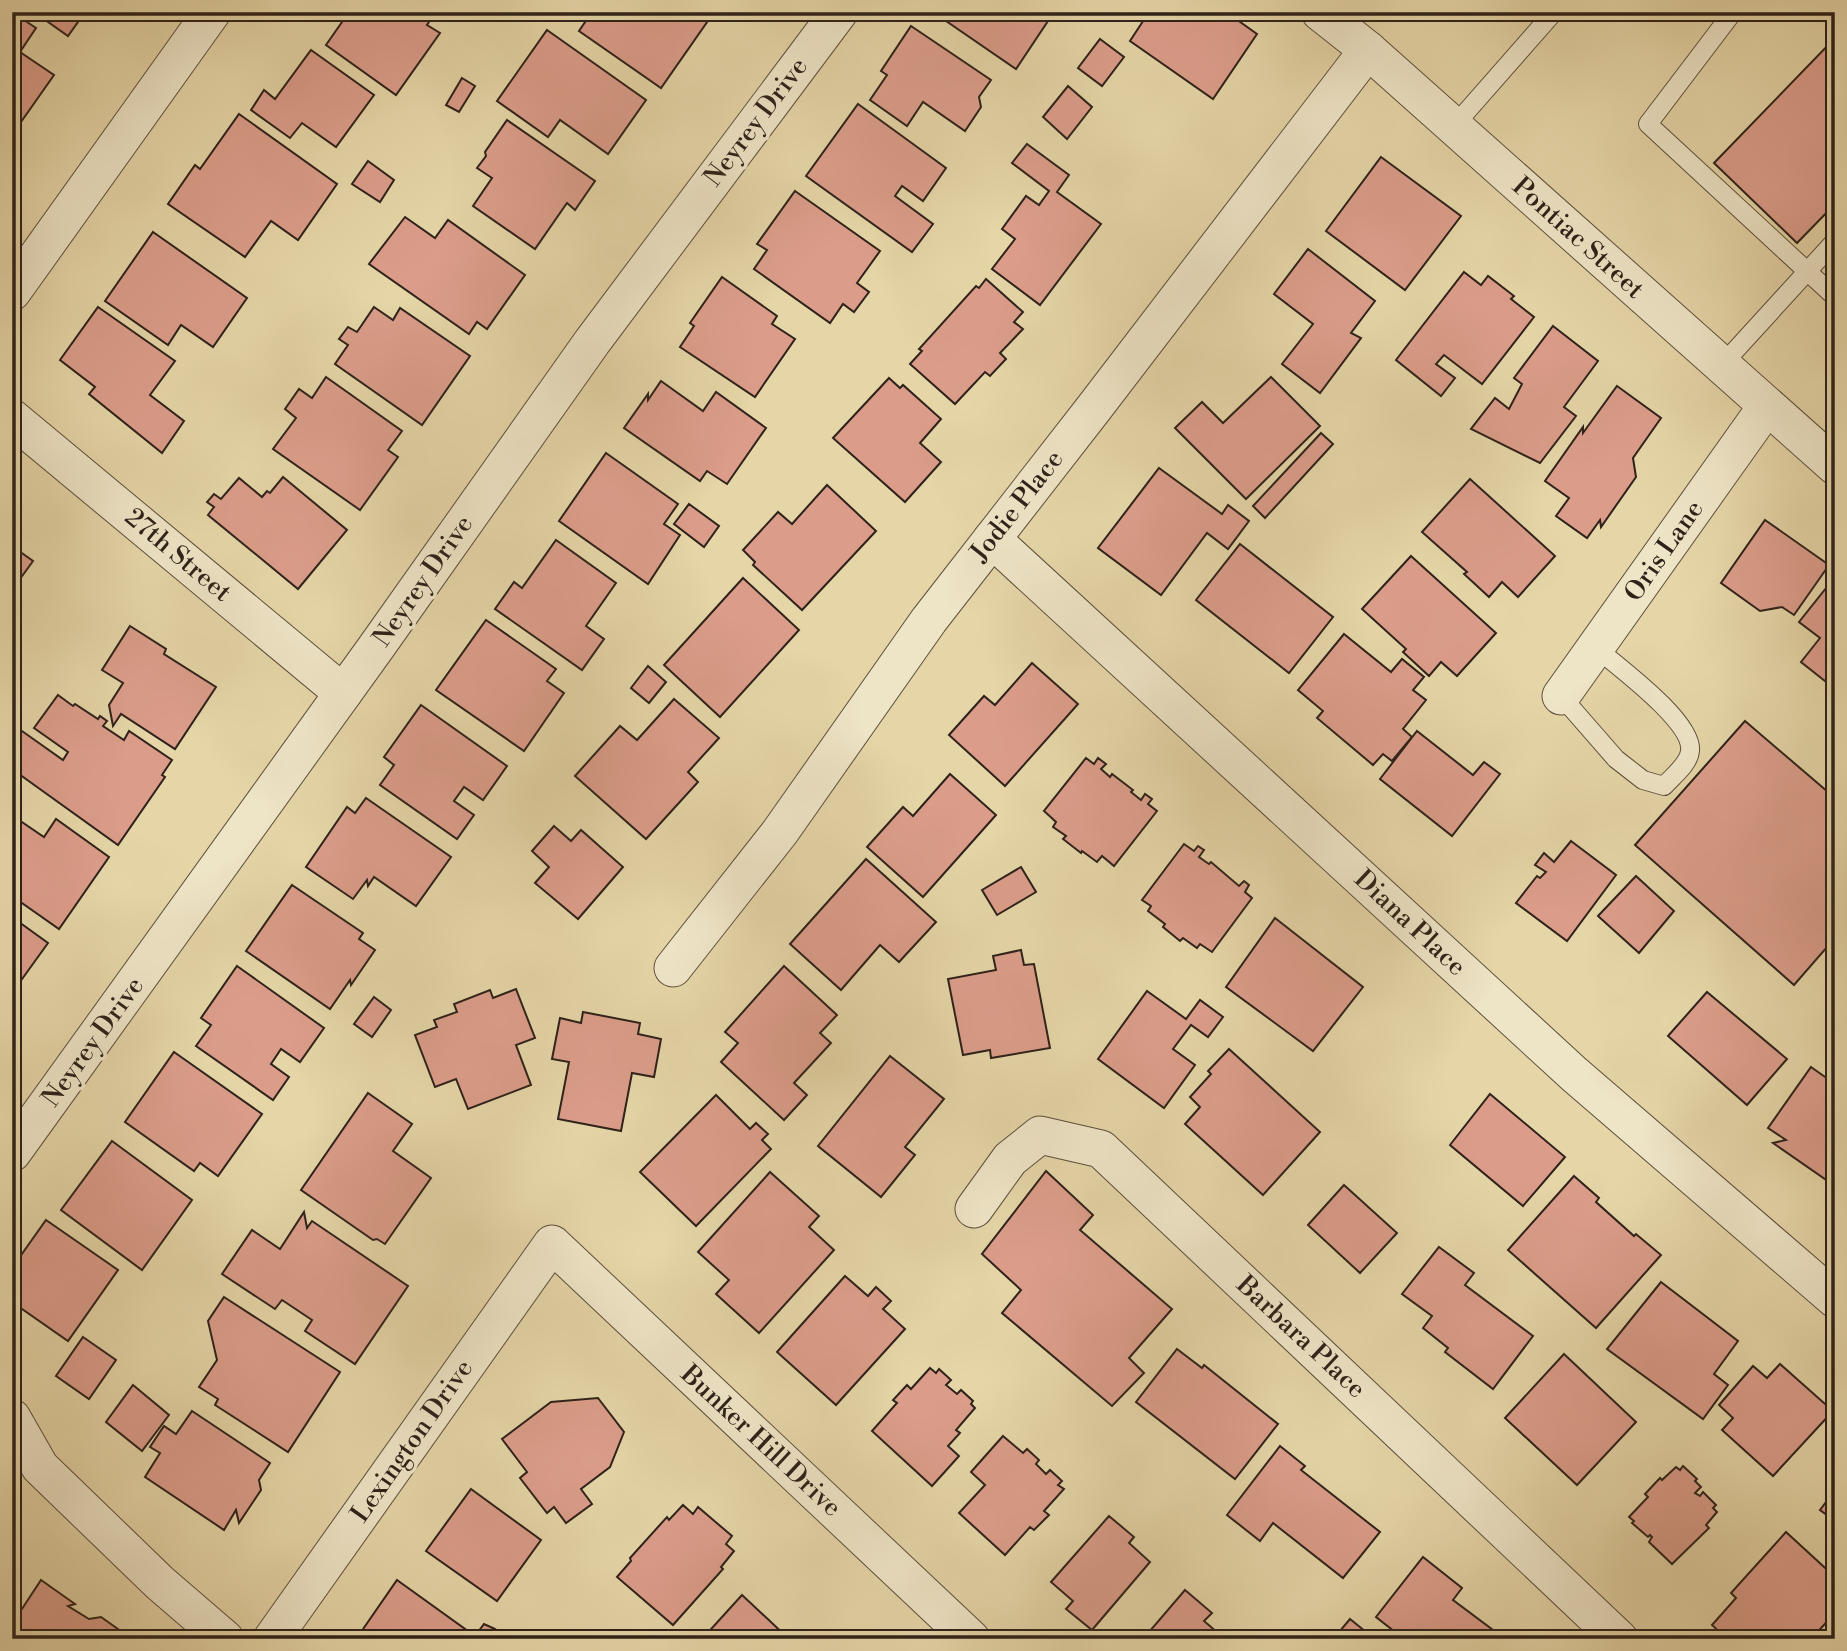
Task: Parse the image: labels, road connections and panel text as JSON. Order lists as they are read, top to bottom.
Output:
{
  "streets": {
    "street": [
      "Neyrey Drive",
      "Pontiac Street",
      "Jodie Place",
      "Oris Lane",
      "27th Street",
      "Diana Place",
      "Barbara Place",
      "Lexington Drive",
      "Bunker Hill Drive"
    ]
  },
  "crossings": [
    ["Neyrey Drive", "27th Street"],
    ["Pontiac Street", "Jodie Place"],
    ["Pontiac Street", "Oris Lane"],
    ["Jodie Place", "Diana Place"],
    ["Lexington Drive", "Bunker Hill Drive"]
  ]
}
